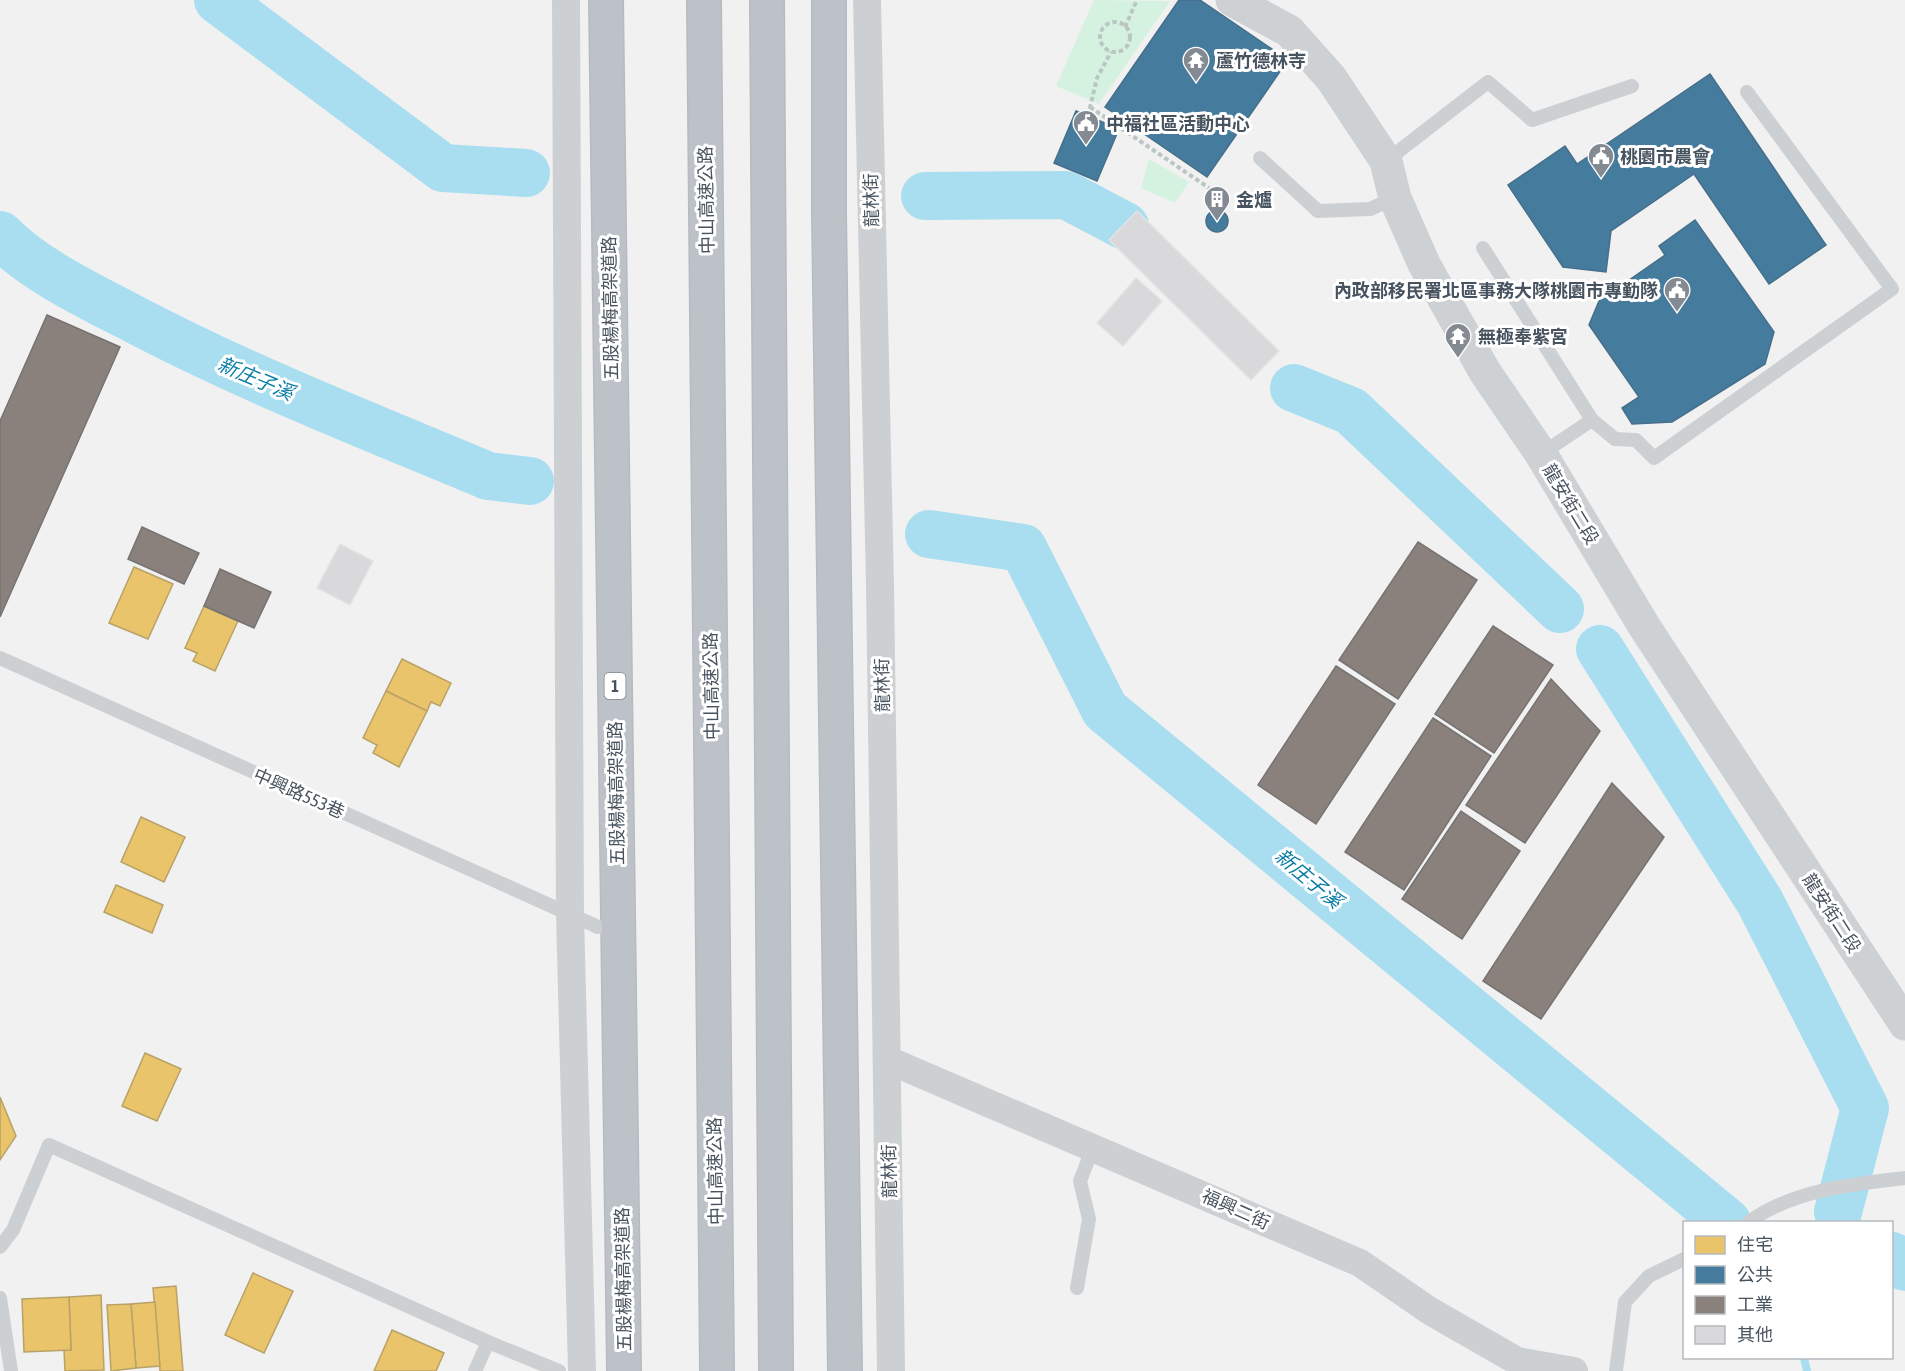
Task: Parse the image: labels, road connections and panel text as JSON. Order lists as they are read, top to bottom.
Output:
{
  "streets": {
    "highway": ["中山高速公路", "五股楊梅高架道路", "1"],
    "street": ["龍林街", "龍安街二段", "福興二街"],
    "lane": ["中興路553巷"]
  },
  "crossings": [
    ["龍林街", "福興二街"]
  ],
  "water": ["新庄子溪"],
  "places": {
    "temple": ["蘆竹德林寺", "無極奉紫宮"],
    "public building": ["中福社區活動中心", "桃園市農會", "內政部移民署北區事務大隊桃園市專勤隊"],
    "building": ["金爐"]
  },
  "legend": [
    "住宅",
    "公共",
    "工業",
    "其他"
  ]
}
